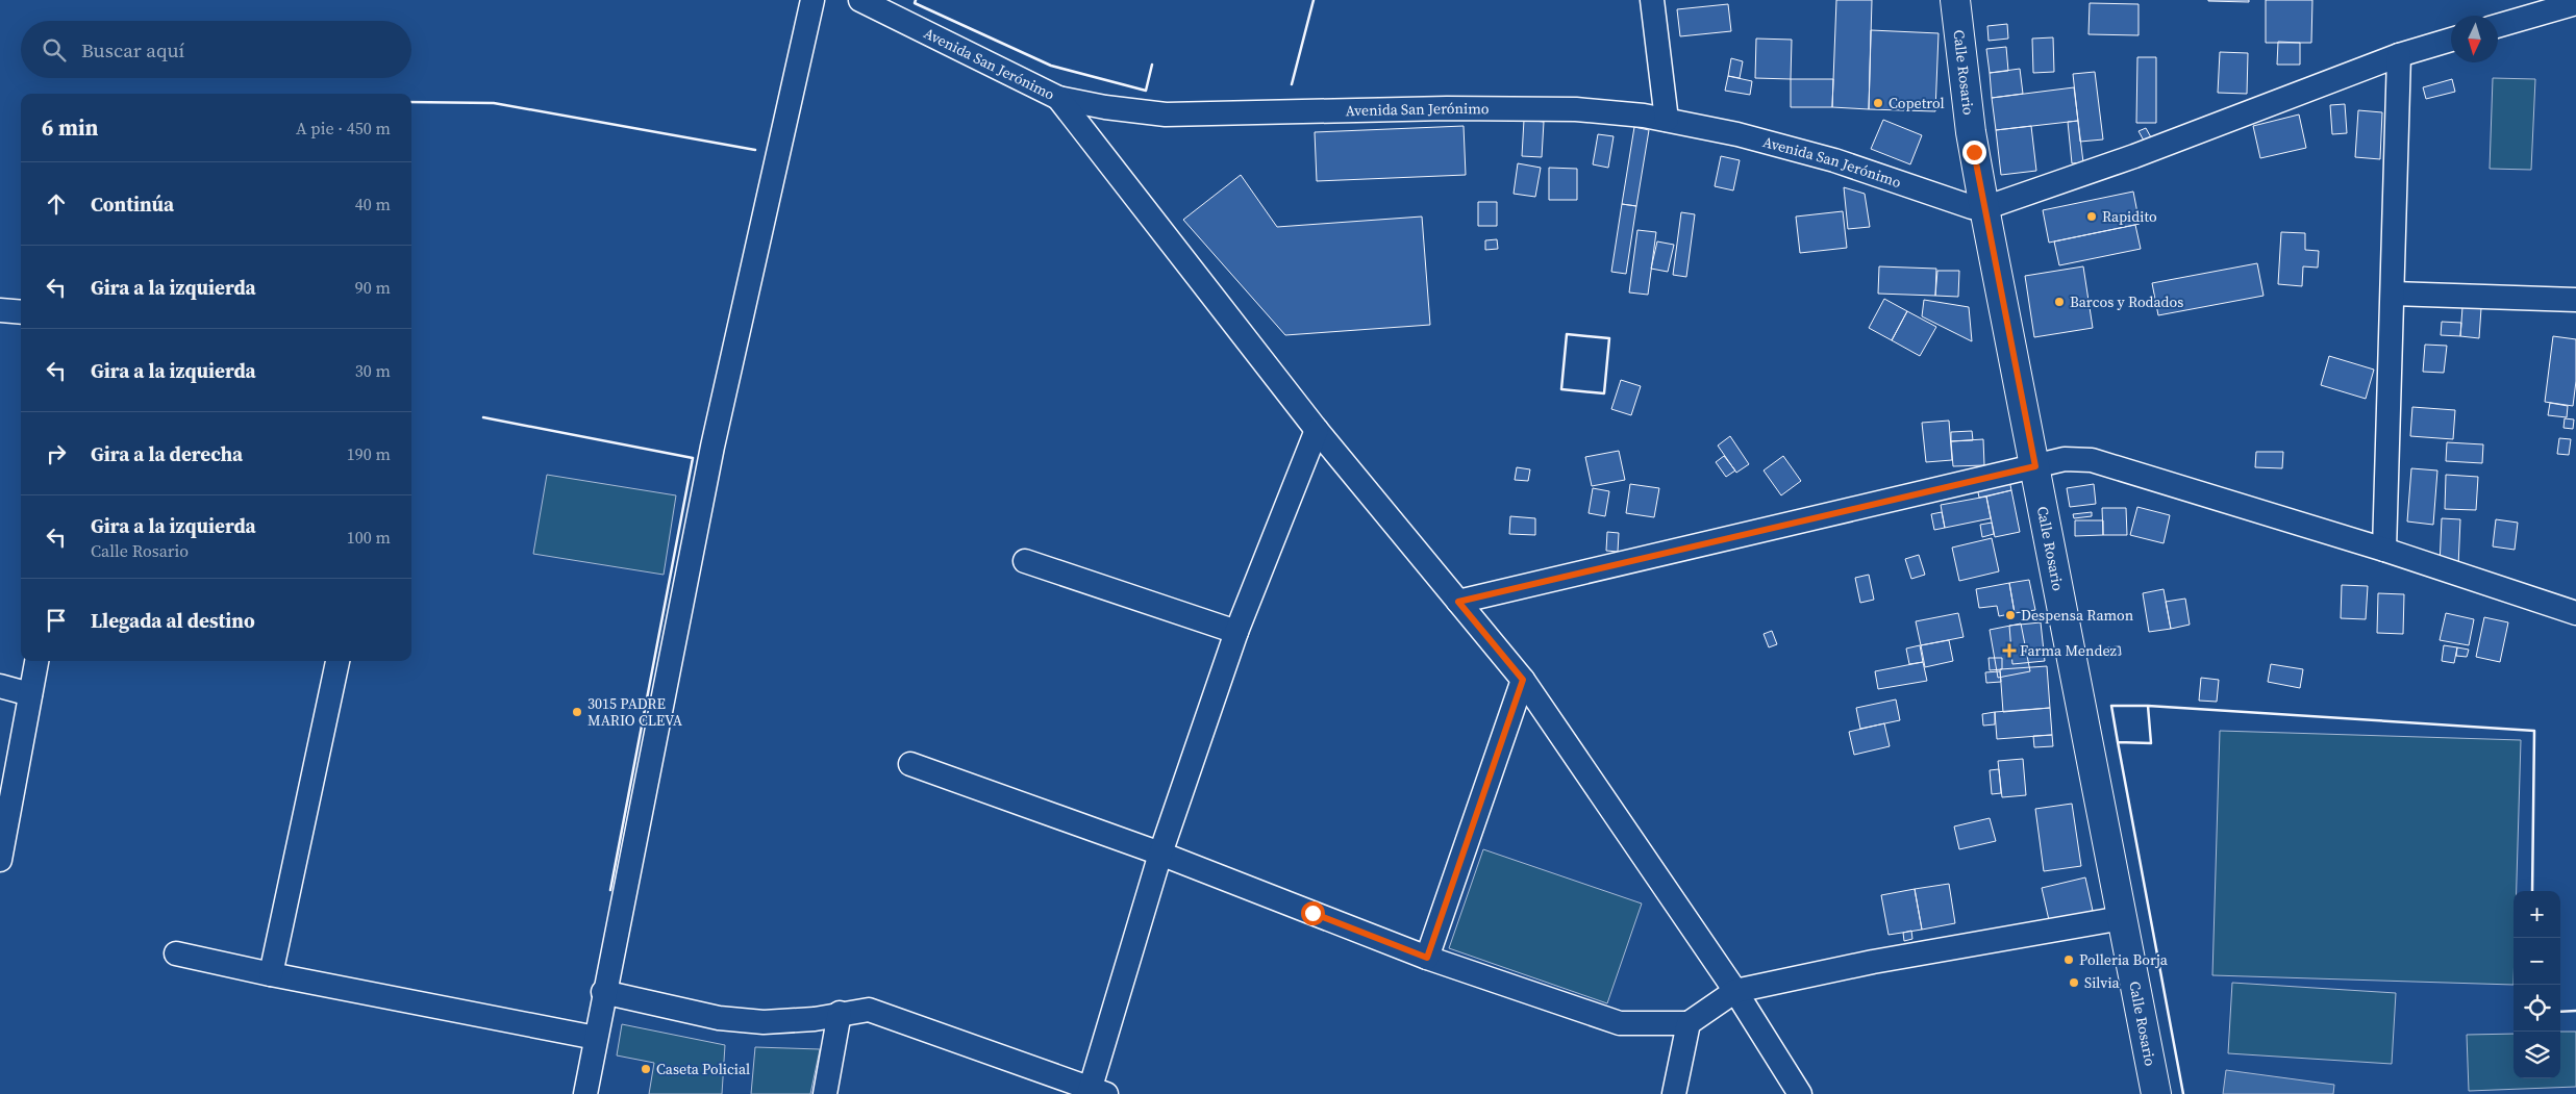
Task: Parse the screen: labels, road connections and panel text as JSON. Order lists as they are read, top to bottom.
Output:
{
  "streets": {
    "main road": ["Calle Rosario"],
    "street": ["Avenida San Jerónimo"]
  },
  "crossings": [
    ["Avenida San Jerónimo", "Calle Rosario"]
  ],
  "places": {
    "other": [
      "Copetrol",
      "Rapidito",
      "Barcos y Rodados",
      "Despensa Ramon",
      "3015 PADRE MARIO CLEVA",
      "Polleria Borja",
      "Silvia",
      "Caseta Policial"
    ],
    "health": ["Farma Mendez"]
  },
  "north": "bottom",
  "page": {
    "search": "Buscar aquí",
    "heading": ["6 min", "A pie · 450 m"],
    "list": [
      ["Continúa", "40 m"],
      ["Gira a la izquierda", "90 m"],
      ["Gira a la izquierda", "30 m"],
      ["Gira a la derecha", "190 m"],
      ["Gira a la izquierda", "Calle Rosario", "100 m"],
      "Llegada al destino"
    ],
    "map_buttons": ["+", "−"]
  }
}
